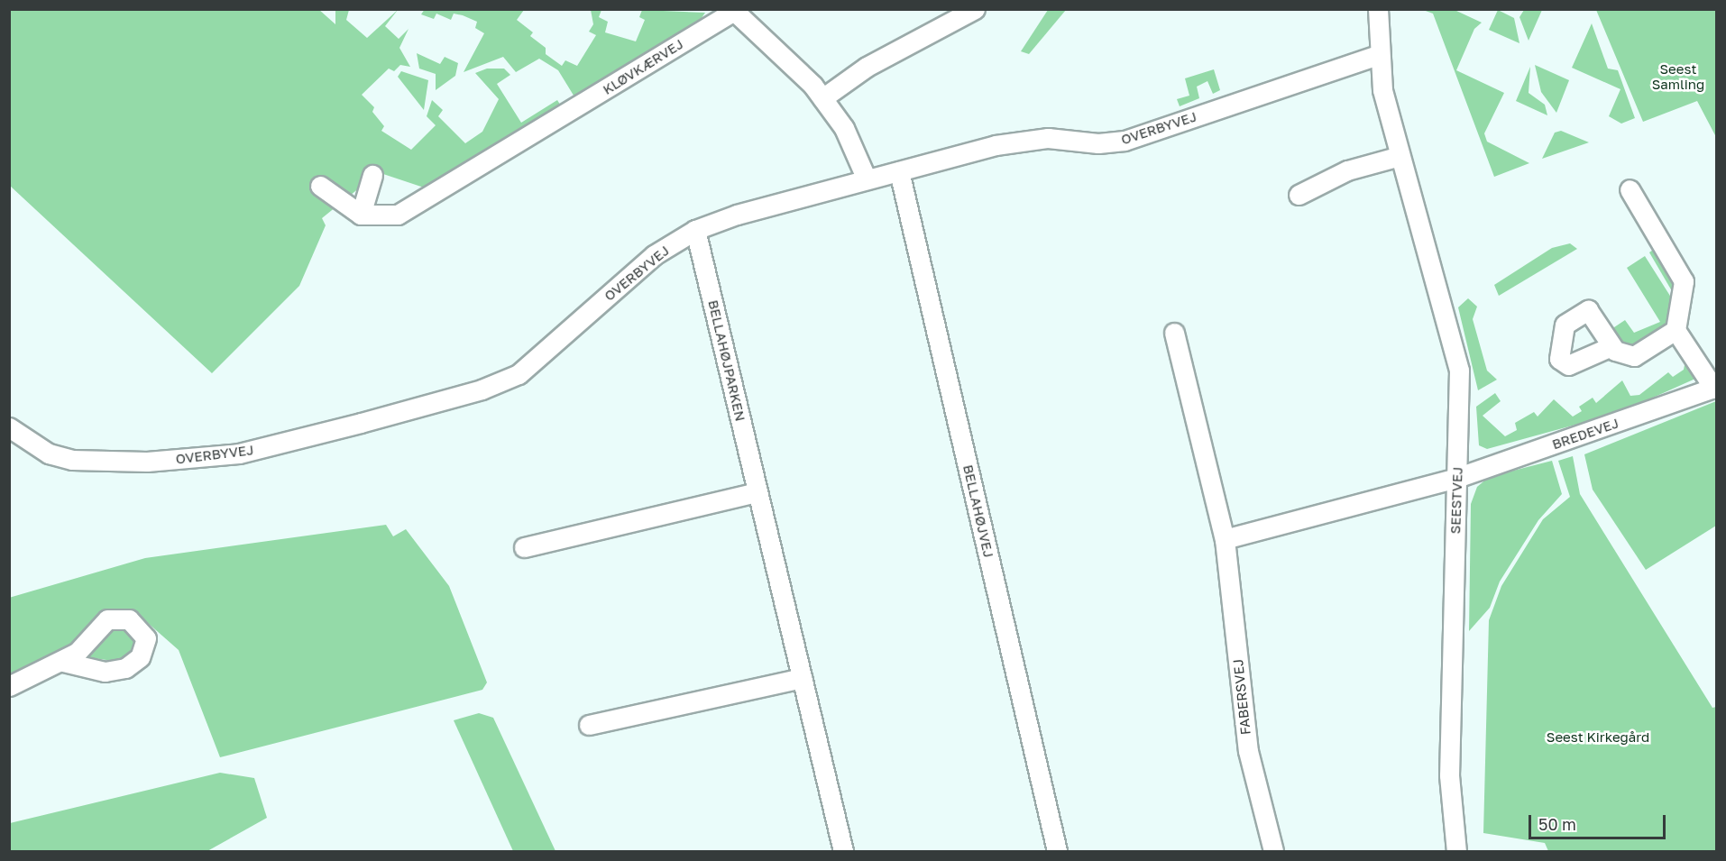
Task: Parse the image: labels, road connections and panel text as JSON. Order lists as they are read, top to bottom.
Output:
{
  "streets": {
    "street": [
      "KLØVKÆRVEJ",
      "OVERBYVEJ",
      "BELLAHØJPARKEN",
      "BREDEVEJ",
      "SEESTVEJ",
      "BELLAHØJVEJ",
      "FABERSVEJ"
    ]
  },
  "crossings": [
    ["KLØVKÆRVEJ", "OVERBYVEJ"],
    ["OVERBYVEJ", "BELLAHØJPARKEN"],
    ["OVERBYVEJ", "SEESTVEJ"],
    ["OVERBYVEJ", "BELLAHØJVEJ"],
    ["BREDEVEJ", "SEESTVEJ"]
  ],
  "parks": ["Seest Samling", "Seest Kirkegård"],
  "scale_bar": "50 m"
}
